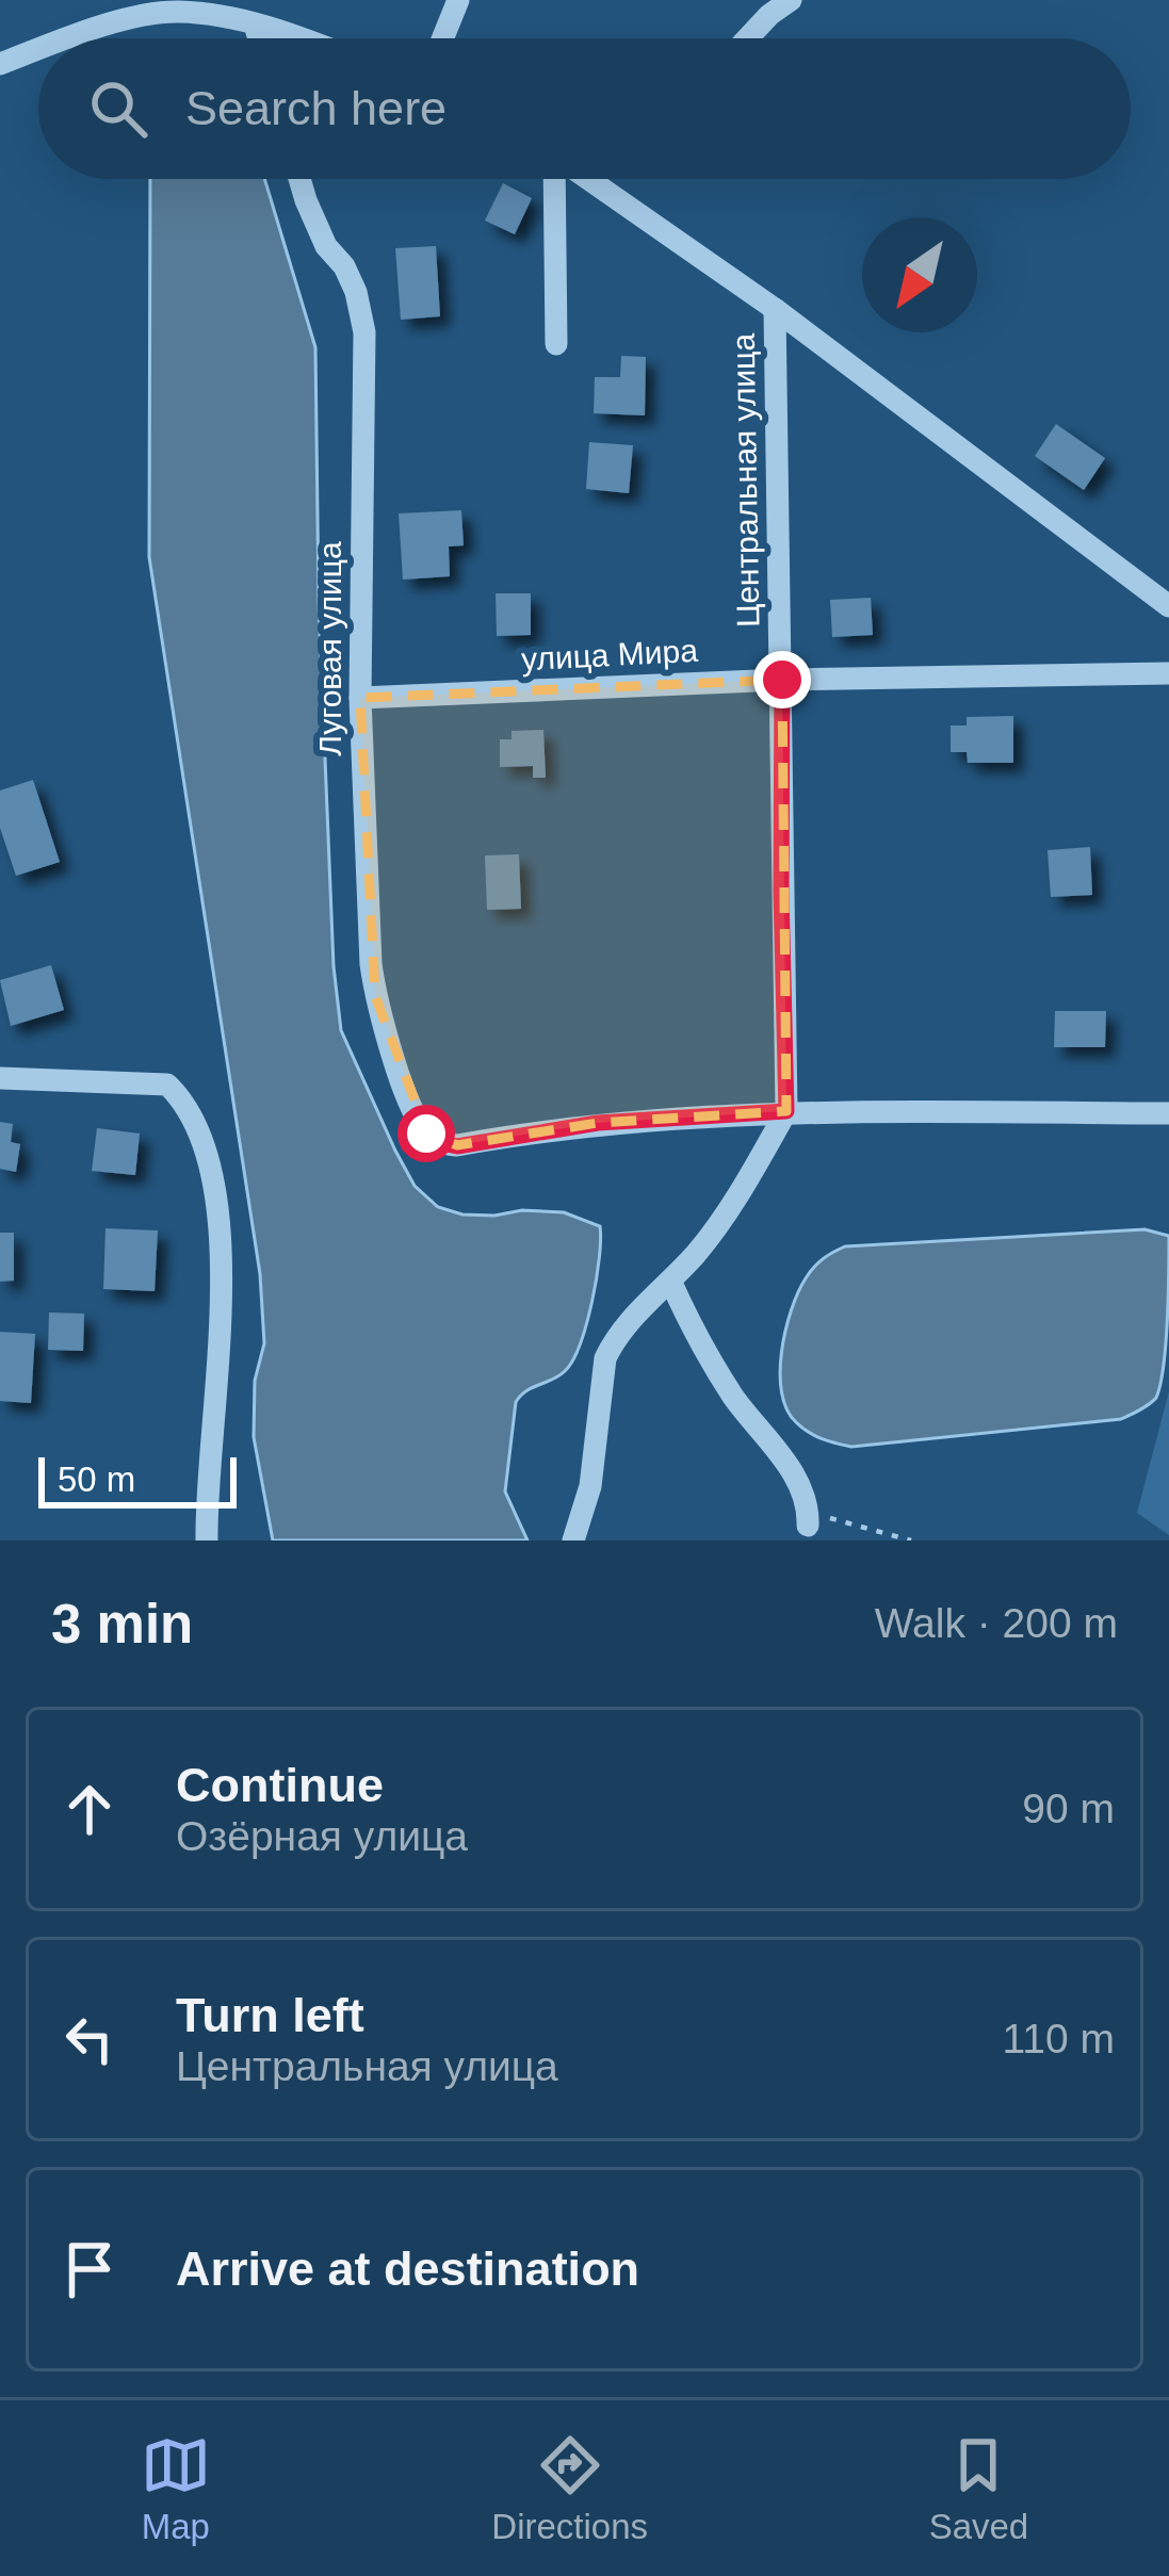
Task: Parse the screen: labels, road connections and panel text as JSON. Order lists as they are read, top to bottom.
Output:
{
  "streets": {
    "street": ["Центральная улица", "Луговая улица", "улица Мира"]
  },
  "crossings": [
    ["Центральная улица", "Луговая улица"],
    ["Центральная улица", "улица Мира"],
    ["Луговая улица", "улица Мира"]
  ],
  "scale_bar": "50 m",
  "north": "bottom left",
  "page": {
    "search": "Search here",
    "scale": "50 m",
    "heading": ["3 min", "Walk · 200 m"],
    "list": [
      ["Continue", "Озёрная улица", "90 m"],
      ["Turn left", "Центральная улица", "110 m"],
      "Arrive at destination"
    ],
    "nav": ["Map", "Directions", "Saved"]
  }
}
